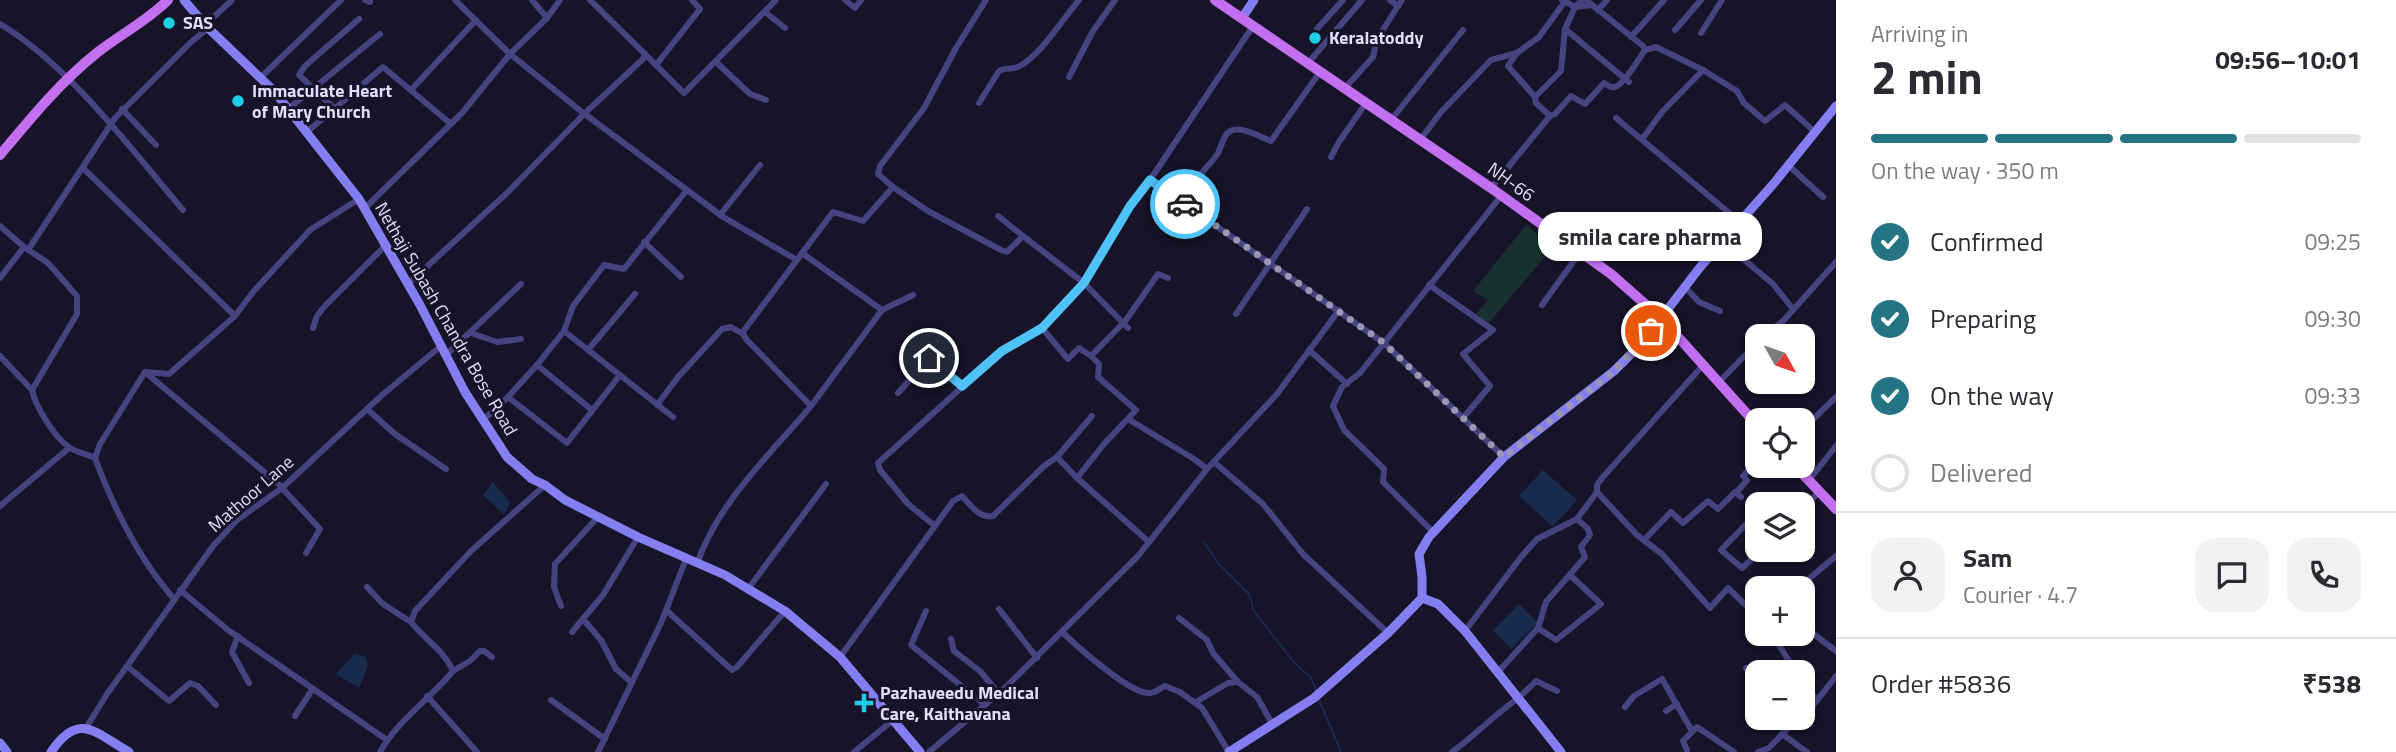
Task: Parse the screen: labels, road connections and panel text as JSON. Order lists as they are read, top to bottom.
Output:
{
  "streets": {
    "main road": ["NH-66", "Nethaji Subash Chandra Bose Road"],
    "street": ["Mathoor Lane"]
  },
  "crossings": [
    ["Nethaji Subash Chandra Bose Road", "Mathoor Lane"]
  ],
  "places": {
    "other": [
      "SAS",
      "Keralatoddy",
      "Immaculate Heart of Mary Church",
      "smila care pharma"
    ],
    "health": ["Pazhaveedu Medical Care, Kaithavana"]
  },
  "north": "bottom right",
  "page": {
    "heading": ["2 min", "Arriving in", "09:56–10:01"],
    "panel": [
      "Sam",
      "Courier · 4.7",
      "Order #5836",
      "₹538"
    ],
    "bar": "On the way · 350 m",
    "list": [
      ["Confirmed", "09:25"],
      ["Preparing", "09:30"],
      ["On the way", "09:33"],
      "Delivered"
    ],
    "bubble": "smila care pharma",
    "map_buttons": ["+", "−"]
  }
}
